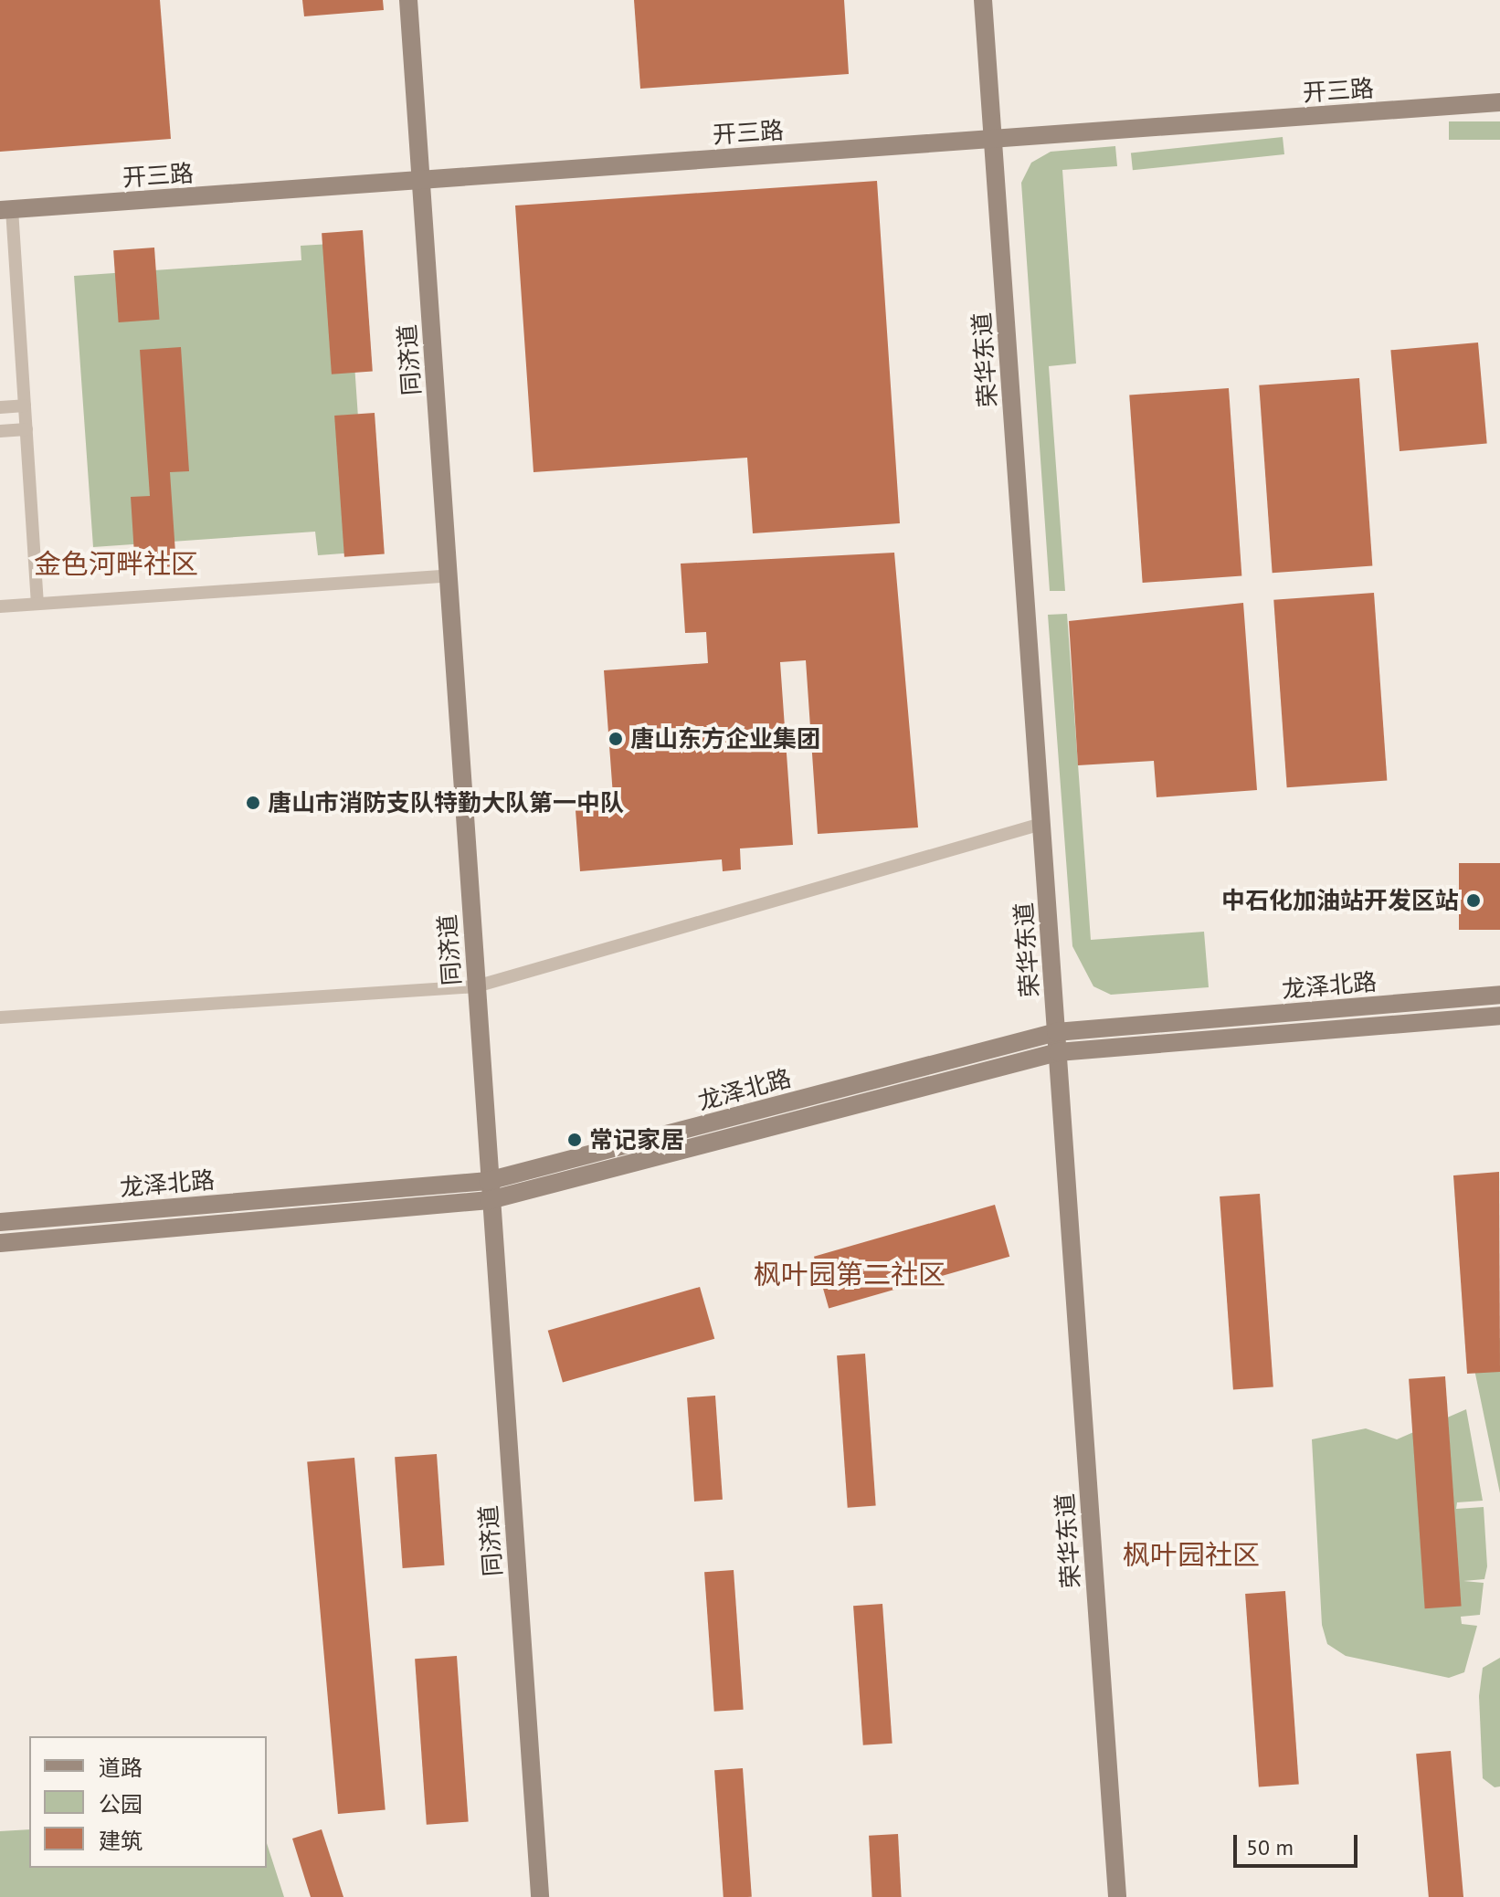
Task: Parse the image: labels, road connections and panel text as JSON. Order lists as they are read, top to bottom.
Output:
{
  "streets": {
    "street": [
      "开三路",
      "同济道",
      "荣华东道",
      "龙泽北路"
    ]
  },
  "crossings": [
    ["开三路", "同济道"],
    ["开三路", "荣华东道"],
    ["同济道", "龙泽北路"],
    ["荣华东道", "龙泽北路"]
  ],
  "districts": ["金色河畔社区", "枫叶园第二社区", "枫叶园社区"],
  "places": [
    "唐山东方企业集团",
    "唐山市消防支队特勤大队第一中队",
    "中石化加油站开发区站",
    "常记家居"
  ],
  "legend": ["道路", "公园", "建筑"],
  "scale_bar": "50 m"
}
